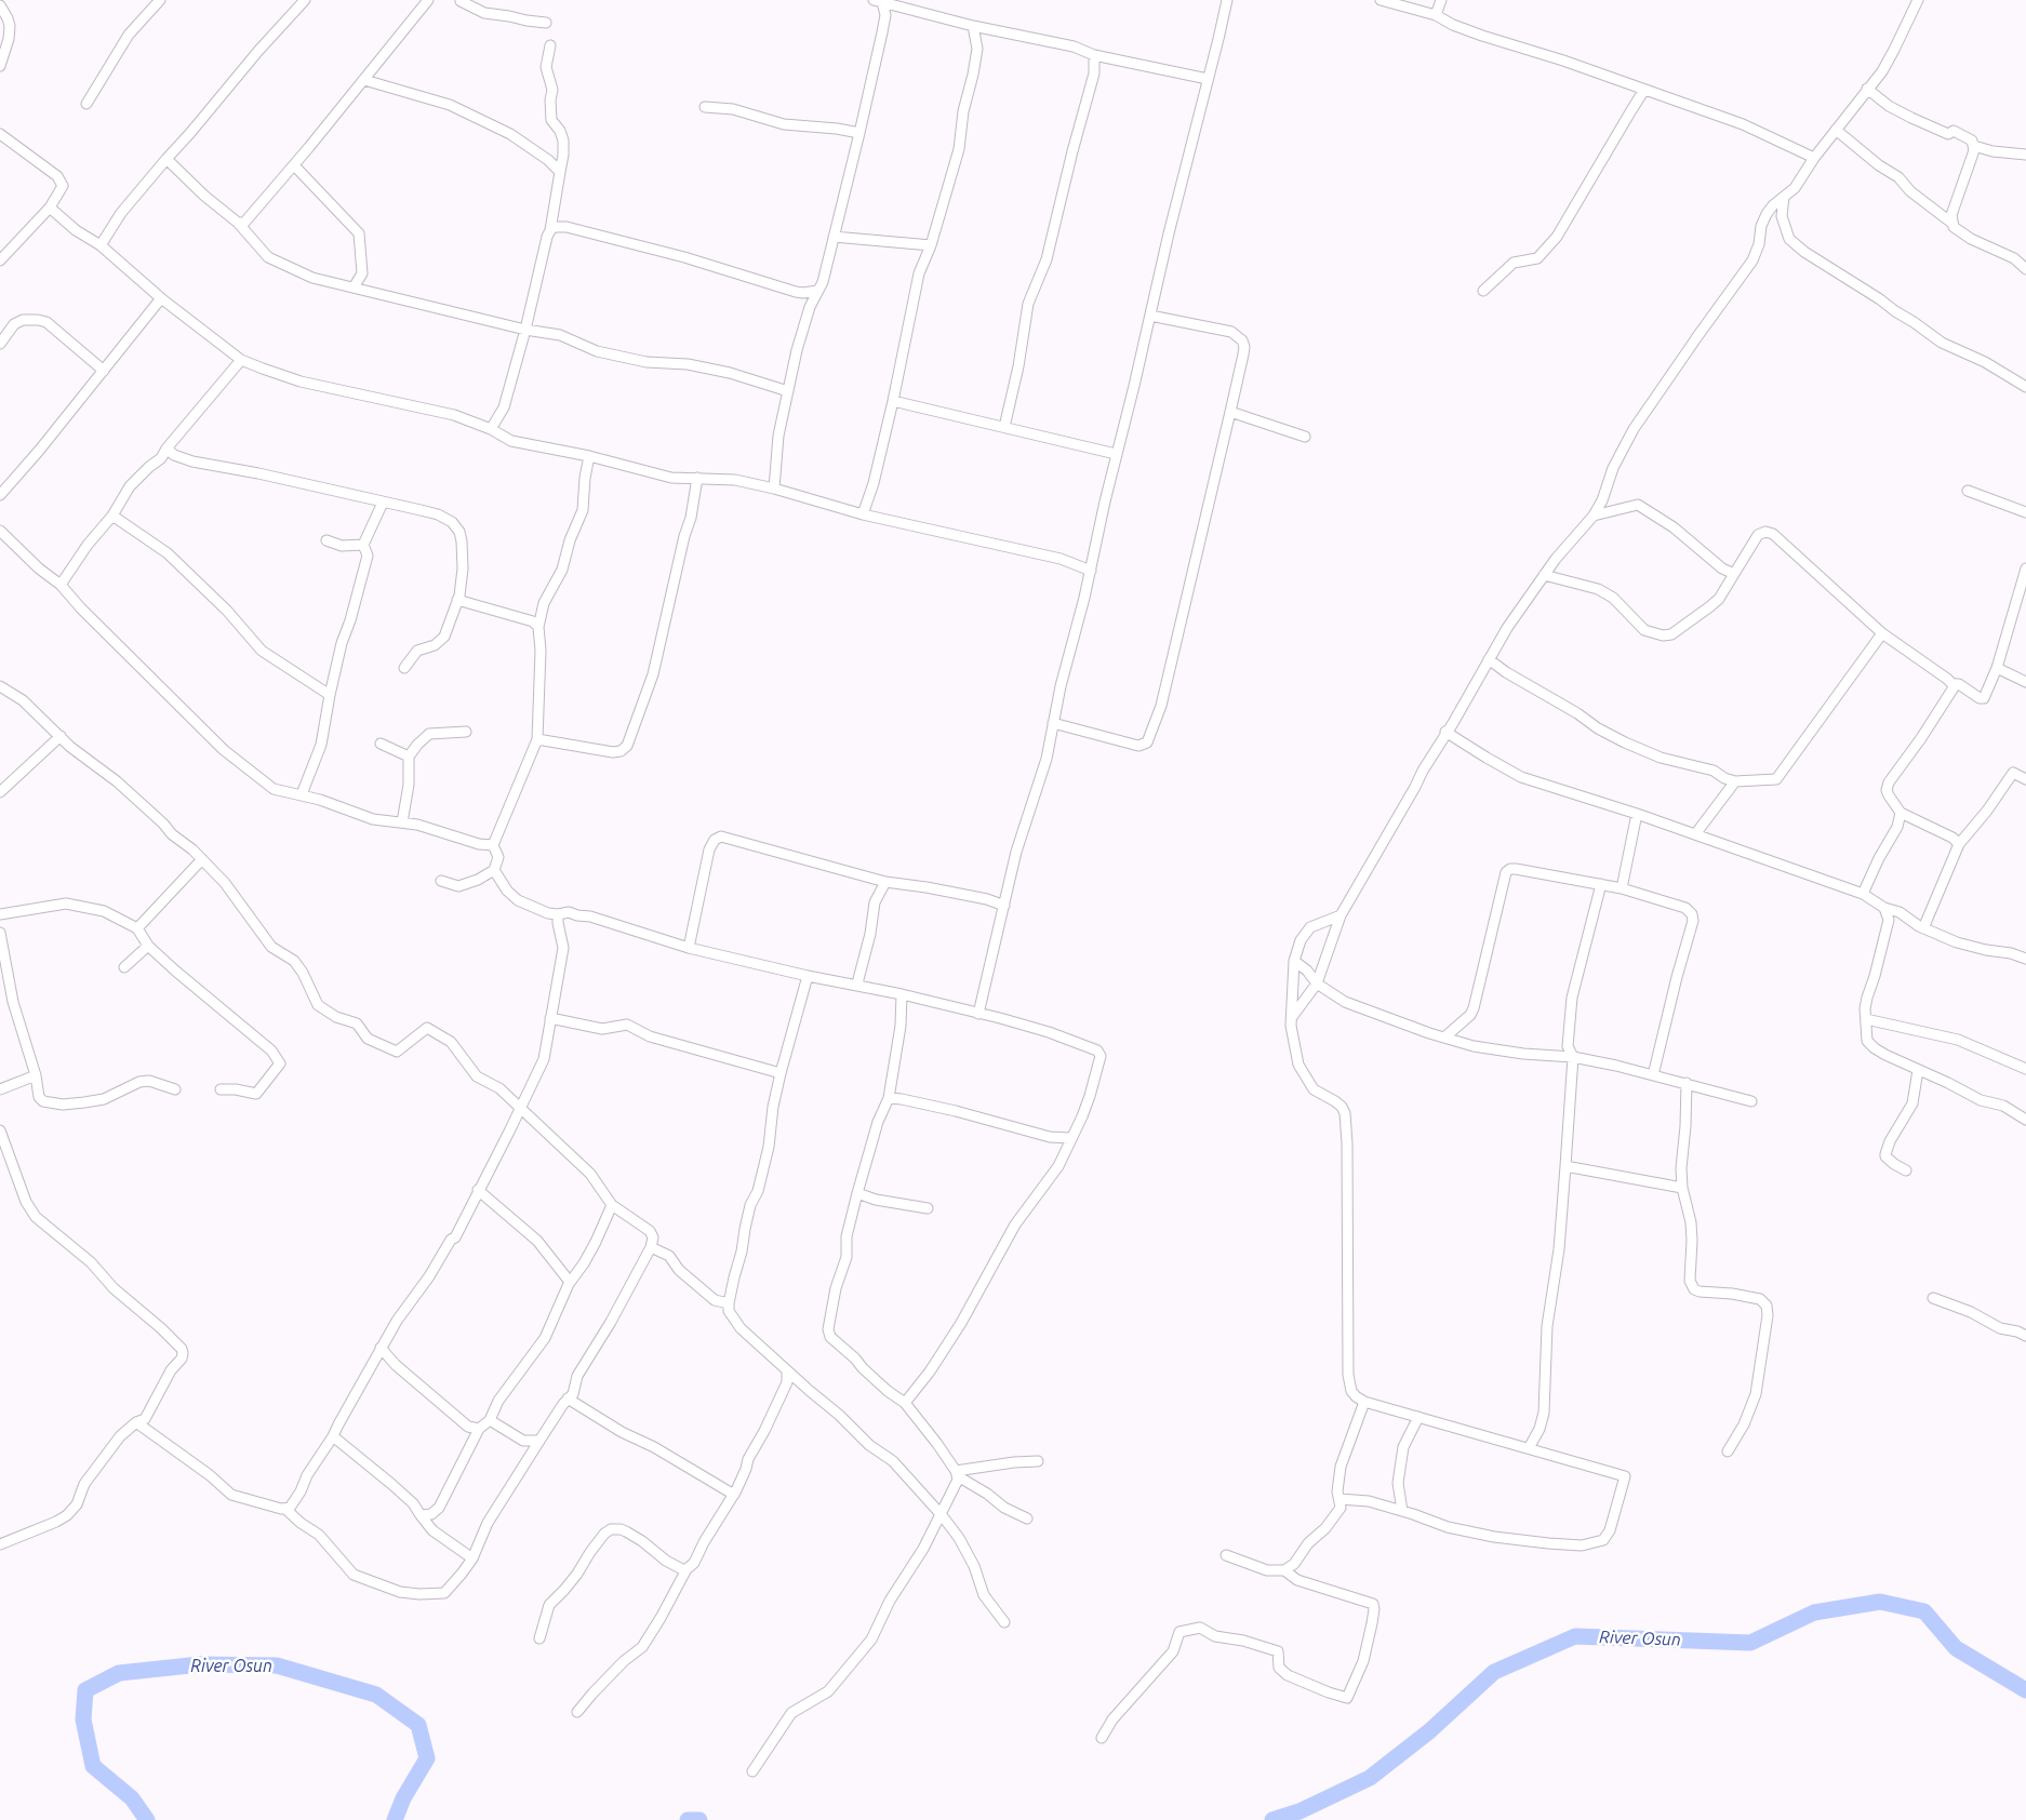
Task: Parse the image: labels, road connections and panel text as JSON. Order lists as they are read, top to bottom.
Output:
{
  "water": ["River Osun"]
}
